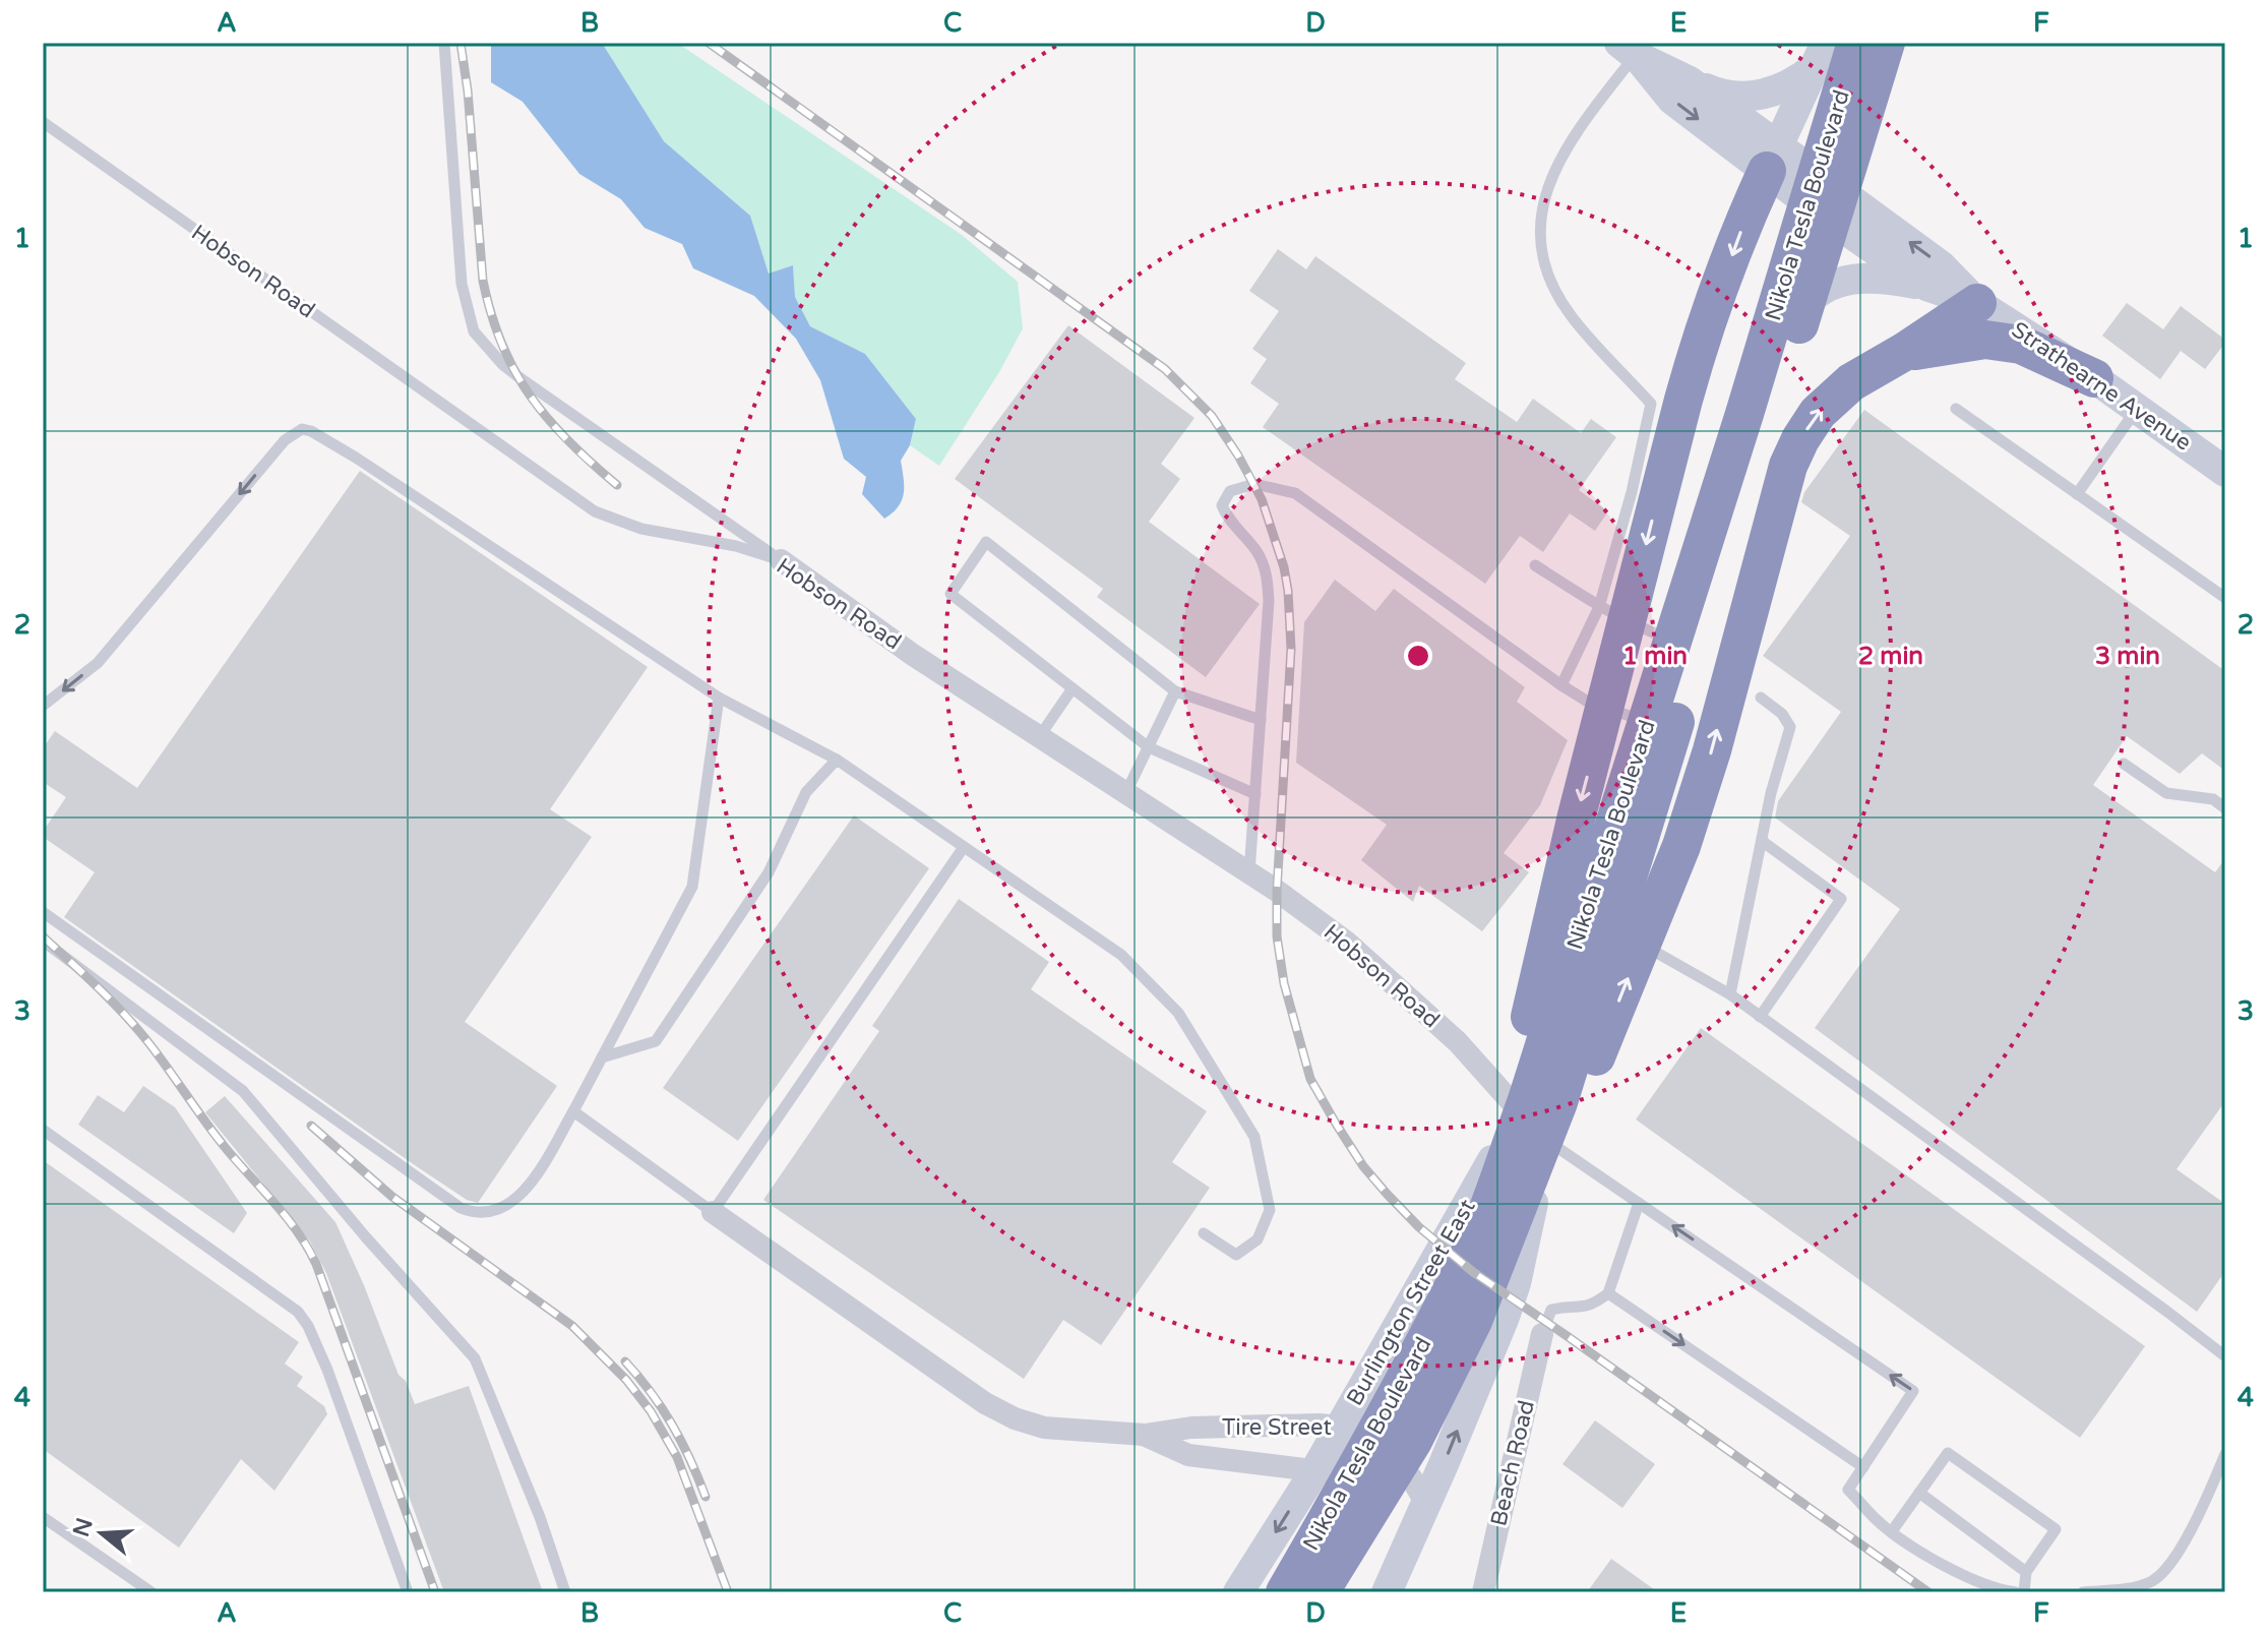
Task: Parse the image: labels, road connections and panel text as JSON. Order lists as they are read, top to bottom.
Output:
{
  "streets": {
    "highway": ["Nikola Tesla Boulevard"],
    "main road": ["Strathearne Avenue", "Burlington Street East"],
    "street": ["Hobson Road", "Tire Street", "Beach Road"]
  },
  "crossings": [
    ["Nikola Tesla Boulevard", "Burlington Street East"],
    ["Nikola Tesla Boulevard", "Tire Street"],
    ["Hobson Road", "Burlington Street East"],
    ["Strathearne Avenue", "Burlington Street East"],
    ["Burlington Street East", "Tire Street"]
  ],
  "north": "left",
  "grid": {
    "columns": [
      "A",
      "B",
      "C",
      "D",
      "E",
      "F"
    ],
    "rows": [
      "1",
      "2",
      "3",
      "4"
    ]
  },
  "rings": ["1 min", "2 min", "3 min"]
}
